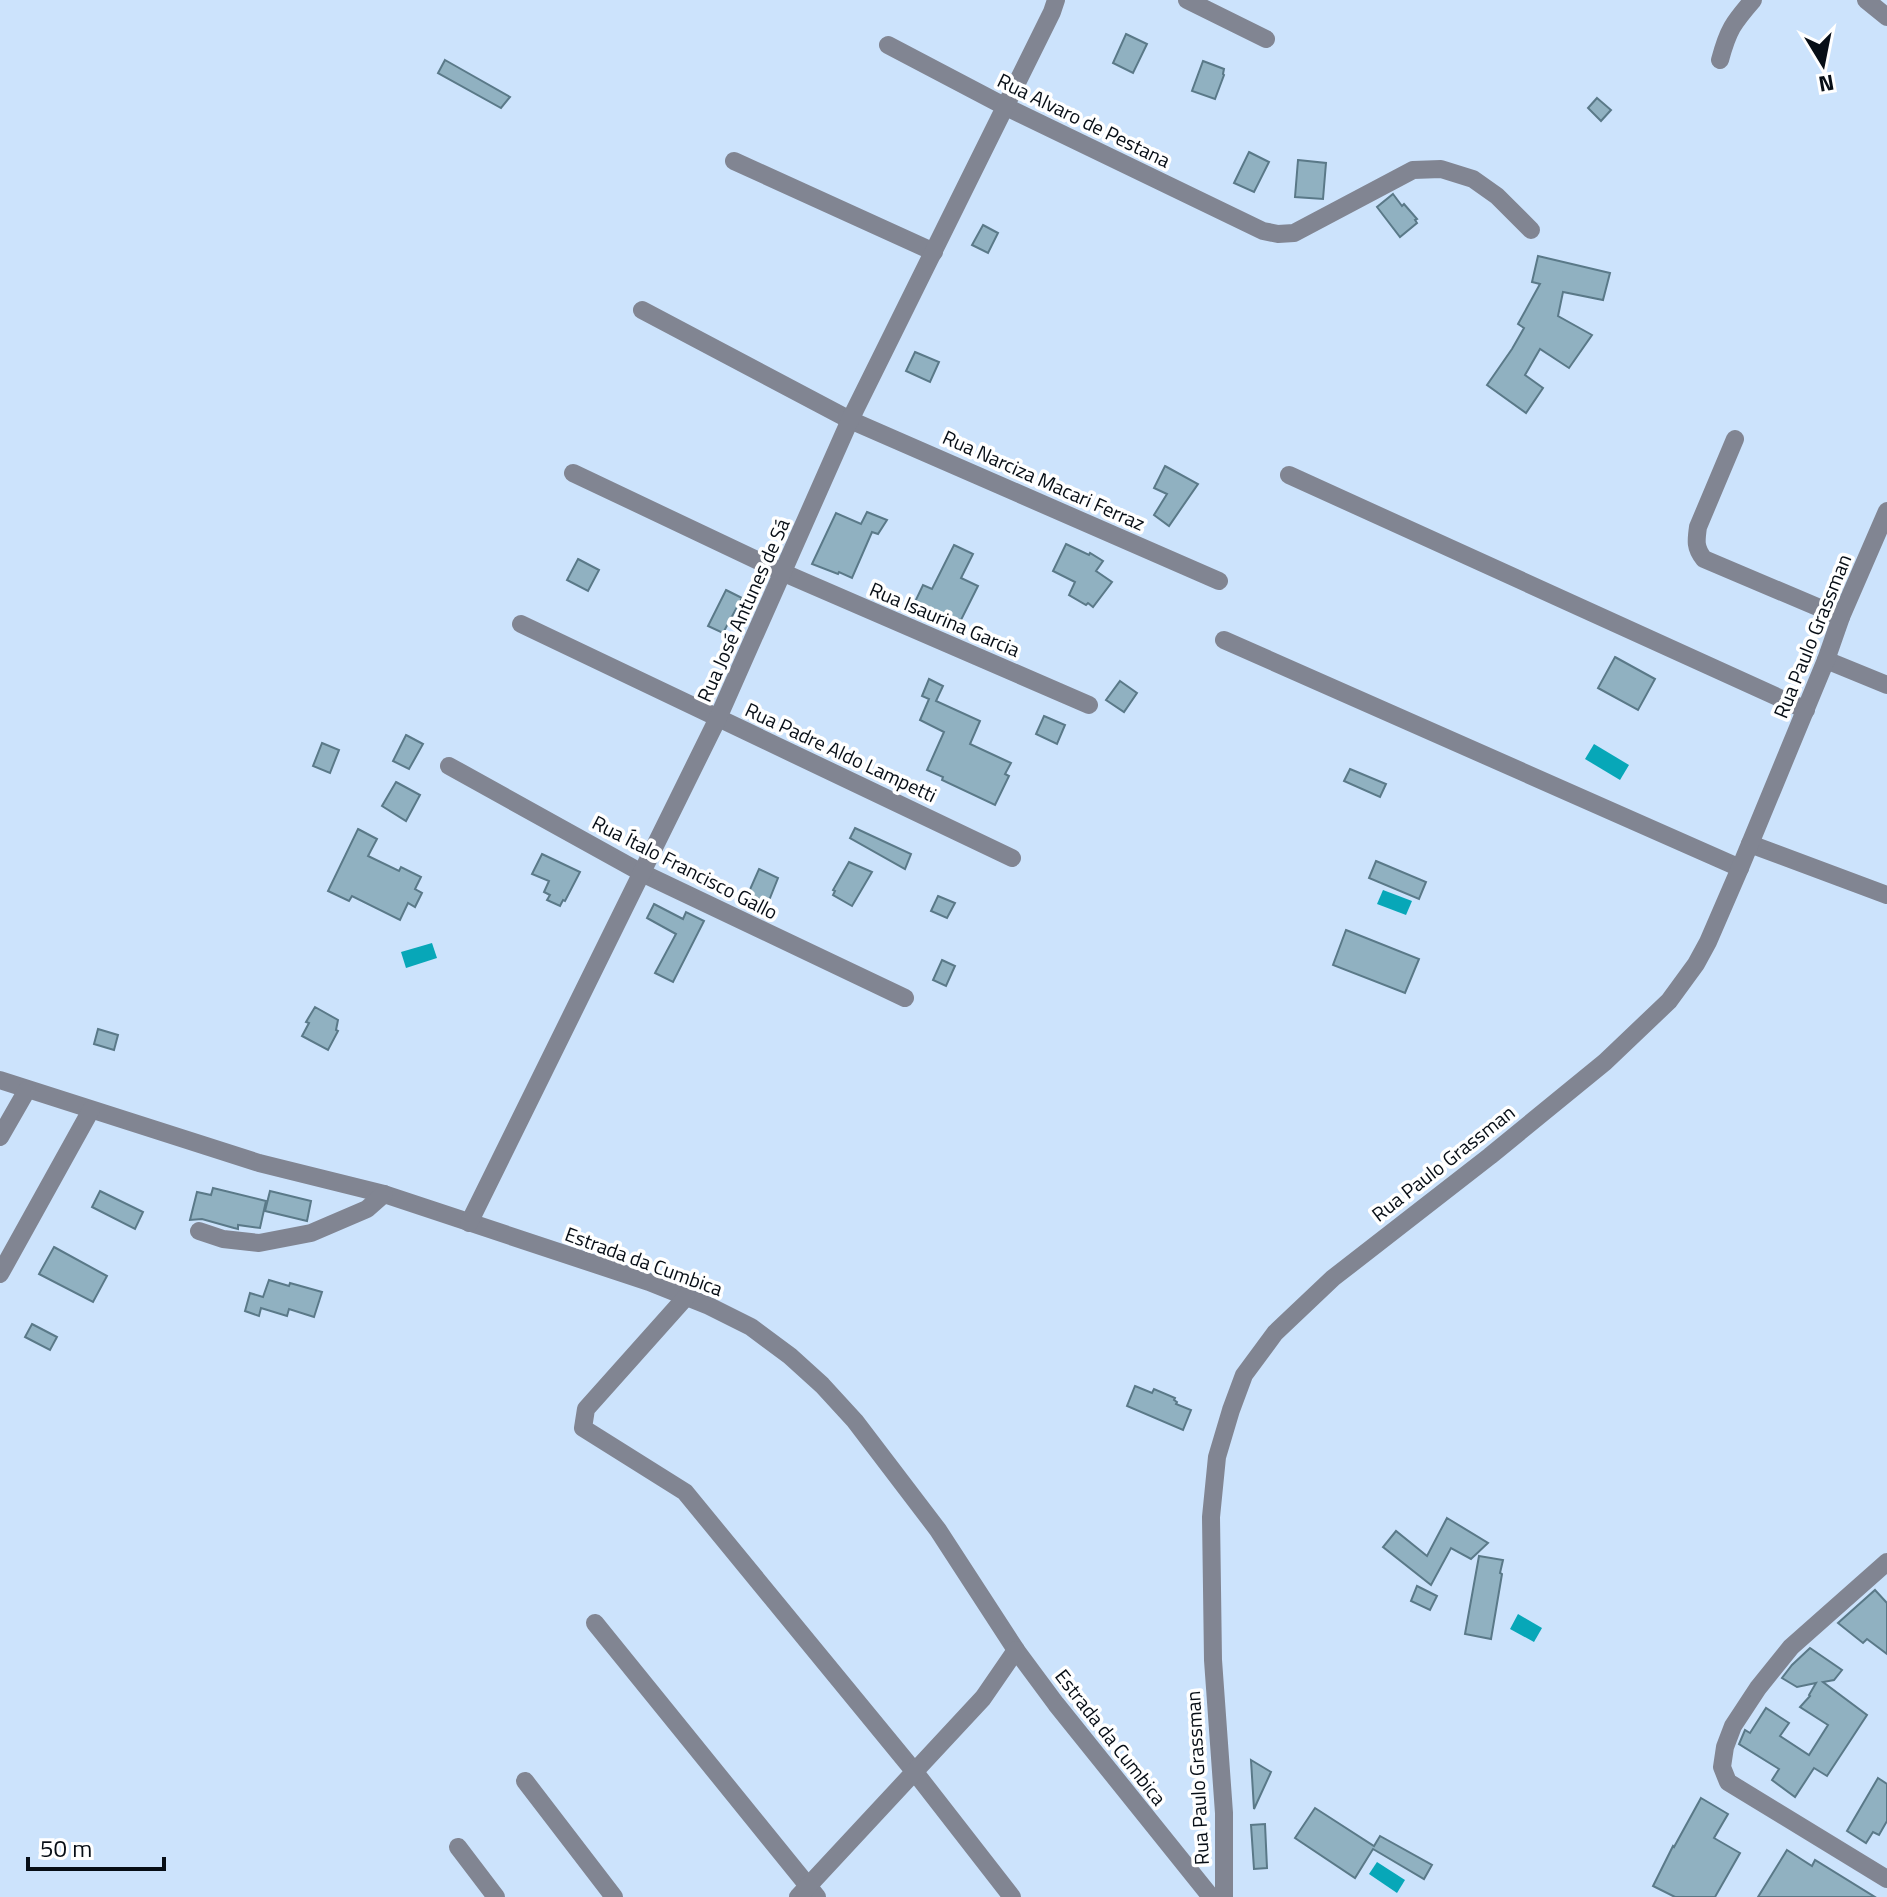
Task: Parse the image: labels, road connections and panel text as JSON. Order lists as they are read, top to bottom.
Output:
{
  "streets": {
    "street": [
      "Rua Alvaro de Pestana",
      "Rua Narciza Macari Ferraz",
      "Rua José Antunes de Sá",
      "Rua Isaurina Garcia",
      "Rua Paulo Grassman",
      "Rua Padre Aldo Lampetti",
      "Rua Ítalo Francisco Gallo",
      "Estrada da Cumbica"
    ]
  },
  "crossings": [
    ["Rua Alvaro de Pestana", "Rua José Antunes de Sá"],
    ["Rua Narciza Macari Ferraz", "Rua José Antunes de Sá"],
    ["Rua José Antunes de Sá", "Rua Isaurina Garcia"],
    ["Rua José Antunes de Sá", "Rua Padre Aldo Lampetti"],
    ["Rua José Antunes de Sá", "Rua Ítalo Francisco Gallo"],
    ["Rua José Antunes de Sá", "Estrada da Cumbica"]
  ],
  "scale_bar": "50 m",
  "north": "bottom"
}
